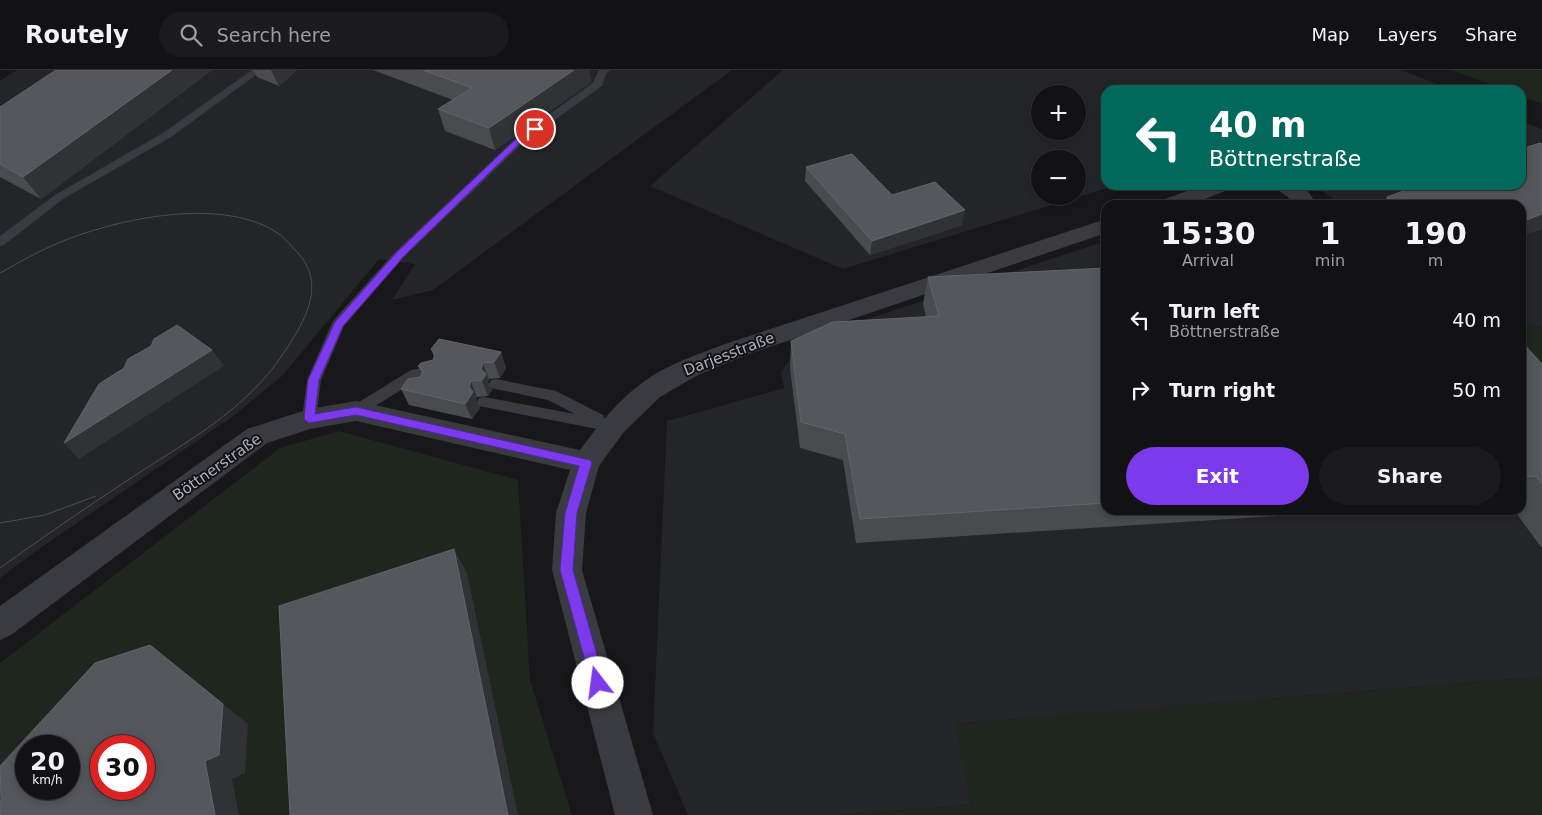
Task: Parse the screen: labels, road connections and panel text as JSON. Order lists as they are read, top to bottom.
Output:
{
  "streets": {
    "street": ["Darjesstraße", "Böttnerstraße"]
  },
  "crossings": [
    ["Darjesstraße", "Böttnerstraße"]
  ],
  "page": {
    "header": "Routely",
    "search": "Search here",
    "nav": ["Map", "Layers", "Share"],
    "map_buttons": ["+", "−"],
    "turn": ["40 m", "Böttnerstraße"],
    "eta": [
      "15:30",
      "Arrival",
      "1",
      "min",
      "190",
      "m"
    ],
    "list": [
      {
        "name": "Turn left",
        "note": "Böttnerstraße",
        "value": "40 m"
      },
      {
        "name": "Turn right",
        "value": "50 m"
      }
    ],
    "buttons": ["Exit", "Share"],
    "speed": "20 km/h",
    "limit": "30"
  }
}
